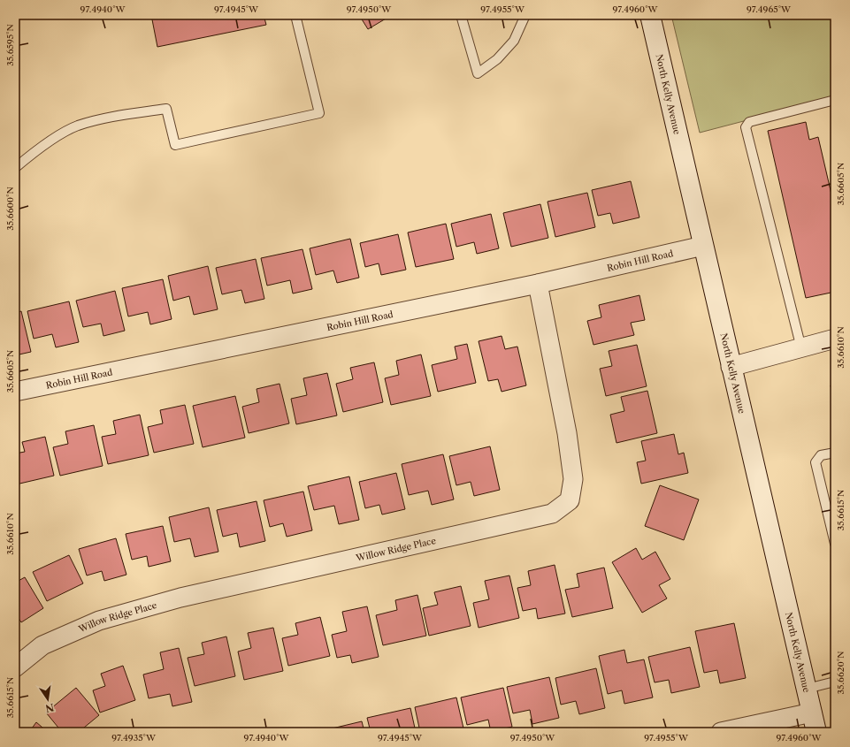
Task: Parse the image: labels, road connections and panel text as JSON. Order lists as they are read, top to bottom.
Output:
{
  "streets": {
    "main road": ["North Kelly Avenue"],
    "street": ["Robin Hill Road", "Willow Ridge Place"]
  },
  "crossings": [
    ["North Kelly Avenue", "Robin Hill Road"],
    ["Robin Hill Road", "Willow Ridge Place"]
  ],
  "north": "bottom",
  "coordinates": [
    "97.4940°W",
    "97.4945°W",
    "97.4950°W",
    "97.4955°W",
    "97.4960°W",
    "97.4965°W",
    "35.6595°N",
    "35.6605°N",
    "35.6600°N",
    "35.6610°N",
    "35.6615°N",
    "35.6620°N",
    "97.4935°W"
  ]
}
